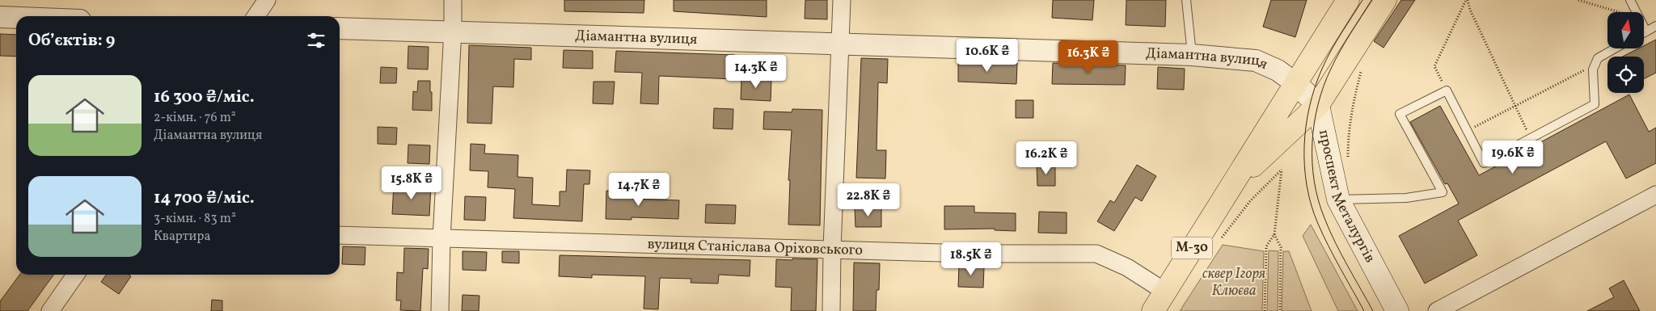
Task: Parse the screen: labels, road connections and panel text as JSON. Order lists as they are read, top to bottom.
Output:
{
  "streets": {
    "highway": ["М-30"],
    "main road": ["проспект Металургів"],
    "street": ["Діамантна вулиця", "вулиця Станіслава Оріховського"]
  },
  "crossings": [
    ["Діамантна вулиця", "М-30"],
    ["проспект Металургів", "М-30"],
    ["вулиця Станіслава Оріховського", "М-30"]
  ],
  "parks": ["сквер Ігоря Клюєва"],
  "north": "top",
  "page": {
    "heading": "Об’єктів: 9",
    "price": [
      "10.6K ₴",
      "16.3K ₴",
      "14.3K ₴",
      "19.6K ₴",
      "16.2K ₴",
      "15.8K ₴",
      "14.7K ₴",
      "22.8K ₴",
      "18.5K ₴"
    ],
    "list": [
      {
        "name": "16 300 ₴/міс.",
        "note": "2-кімн. · 76 m² · Діамантна вулиця"
      },
      {
        "name": "14 700 ₴/міс.",
        "note": "3-кімн. · 83 m² · Квартира"
      }
    ]
  }
}
